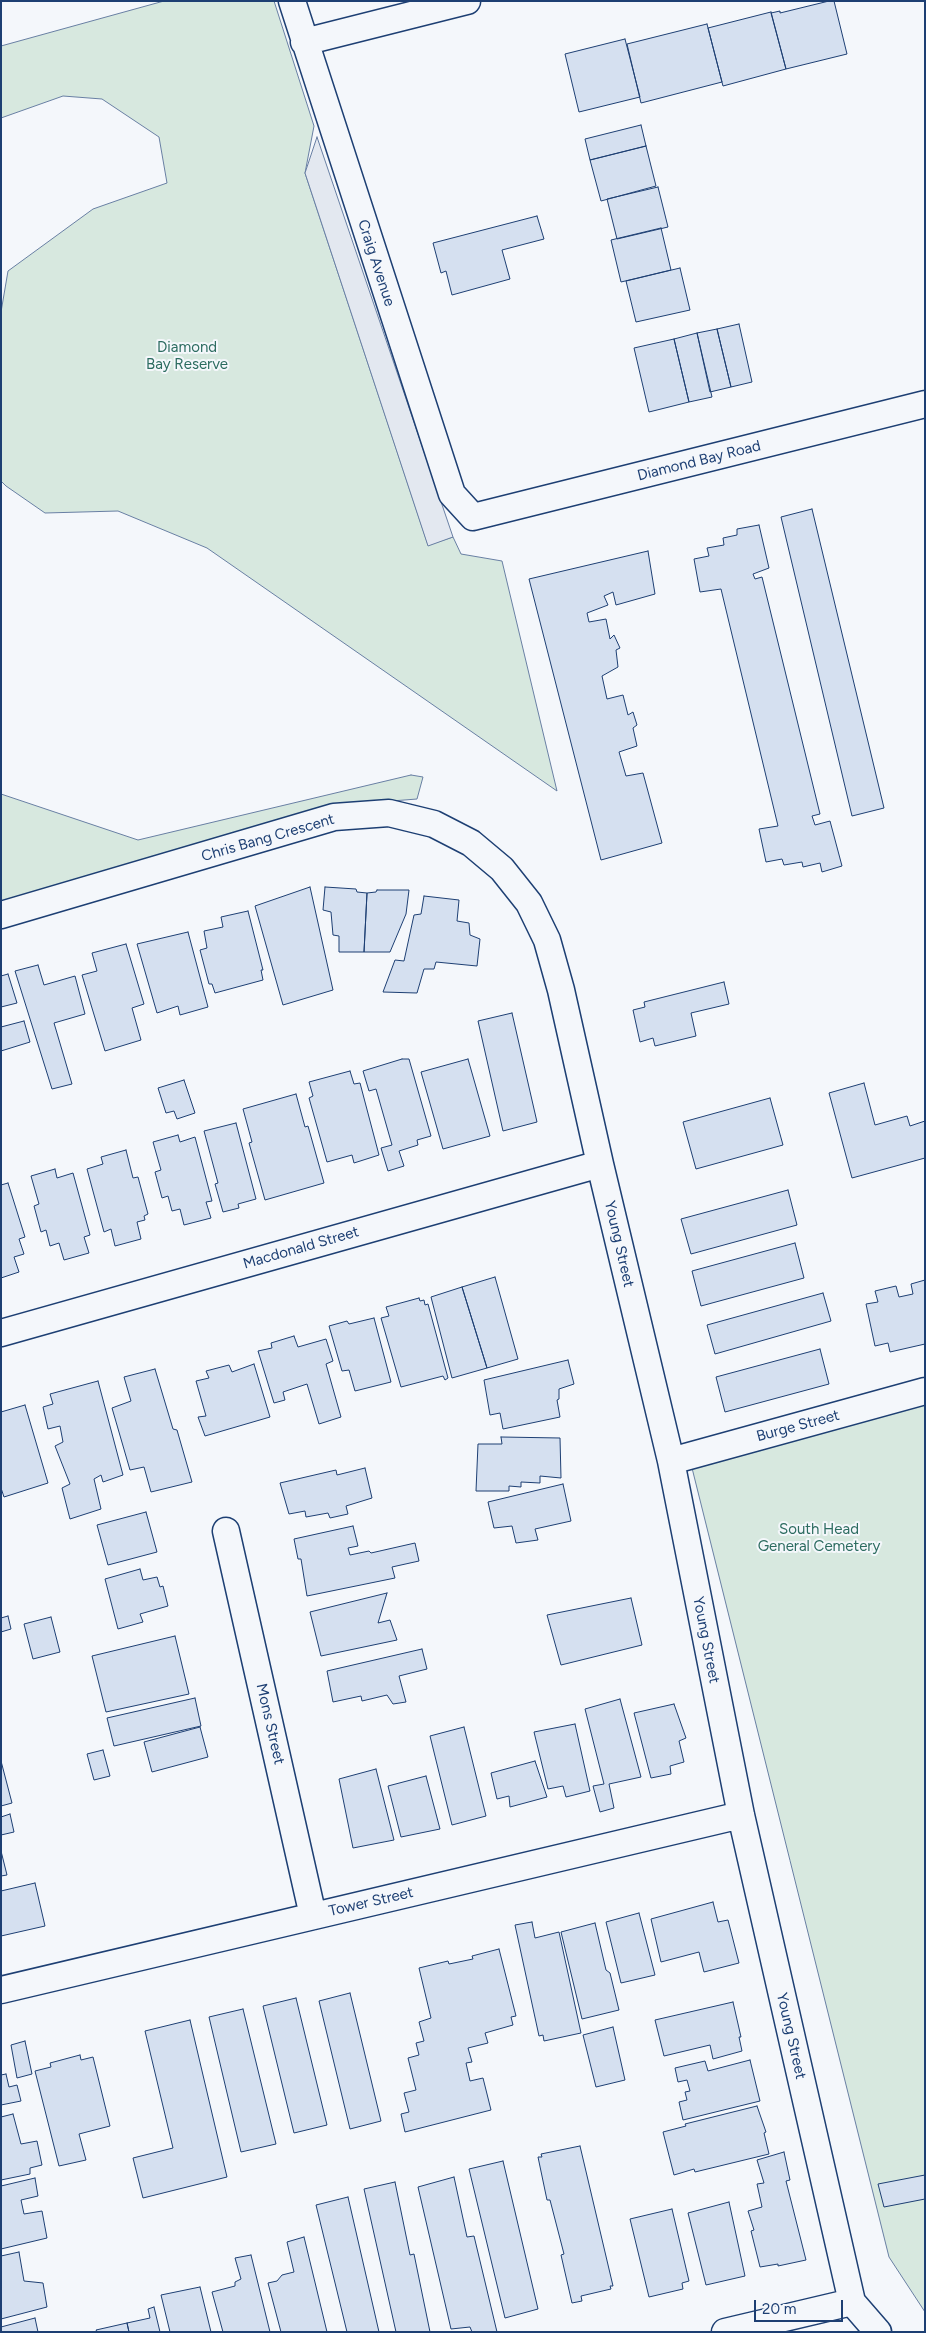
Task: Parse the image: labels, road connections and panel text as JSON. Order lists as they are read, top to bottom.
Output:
{
  "streets": {
    "street": [
      "Craig Avenue",
      "Diamond Bay Road",
      "Chris Bang Crescent",
      "Young Street",
      "Macdonald Street",
      "Burge Street",
      "Mons Street",
      "Tower Street"
    ]
  },
  "crossings": [
    ["Craig Avenue", "Diamond Bay Road"],
    ["Chris Bang Crescent", "Young Street"],
    ["Young Street", "Macdonald Street"],
    ["Young Street", "Burge Street"],
    ["Young Street", "Tower Street"],
    ["Mons Street", "Tower Street"]
  ],
  "parks": ["Diamond Bay Reserve", "South Head General Cemetery"],
  "scale_bar": "20 m"
}
